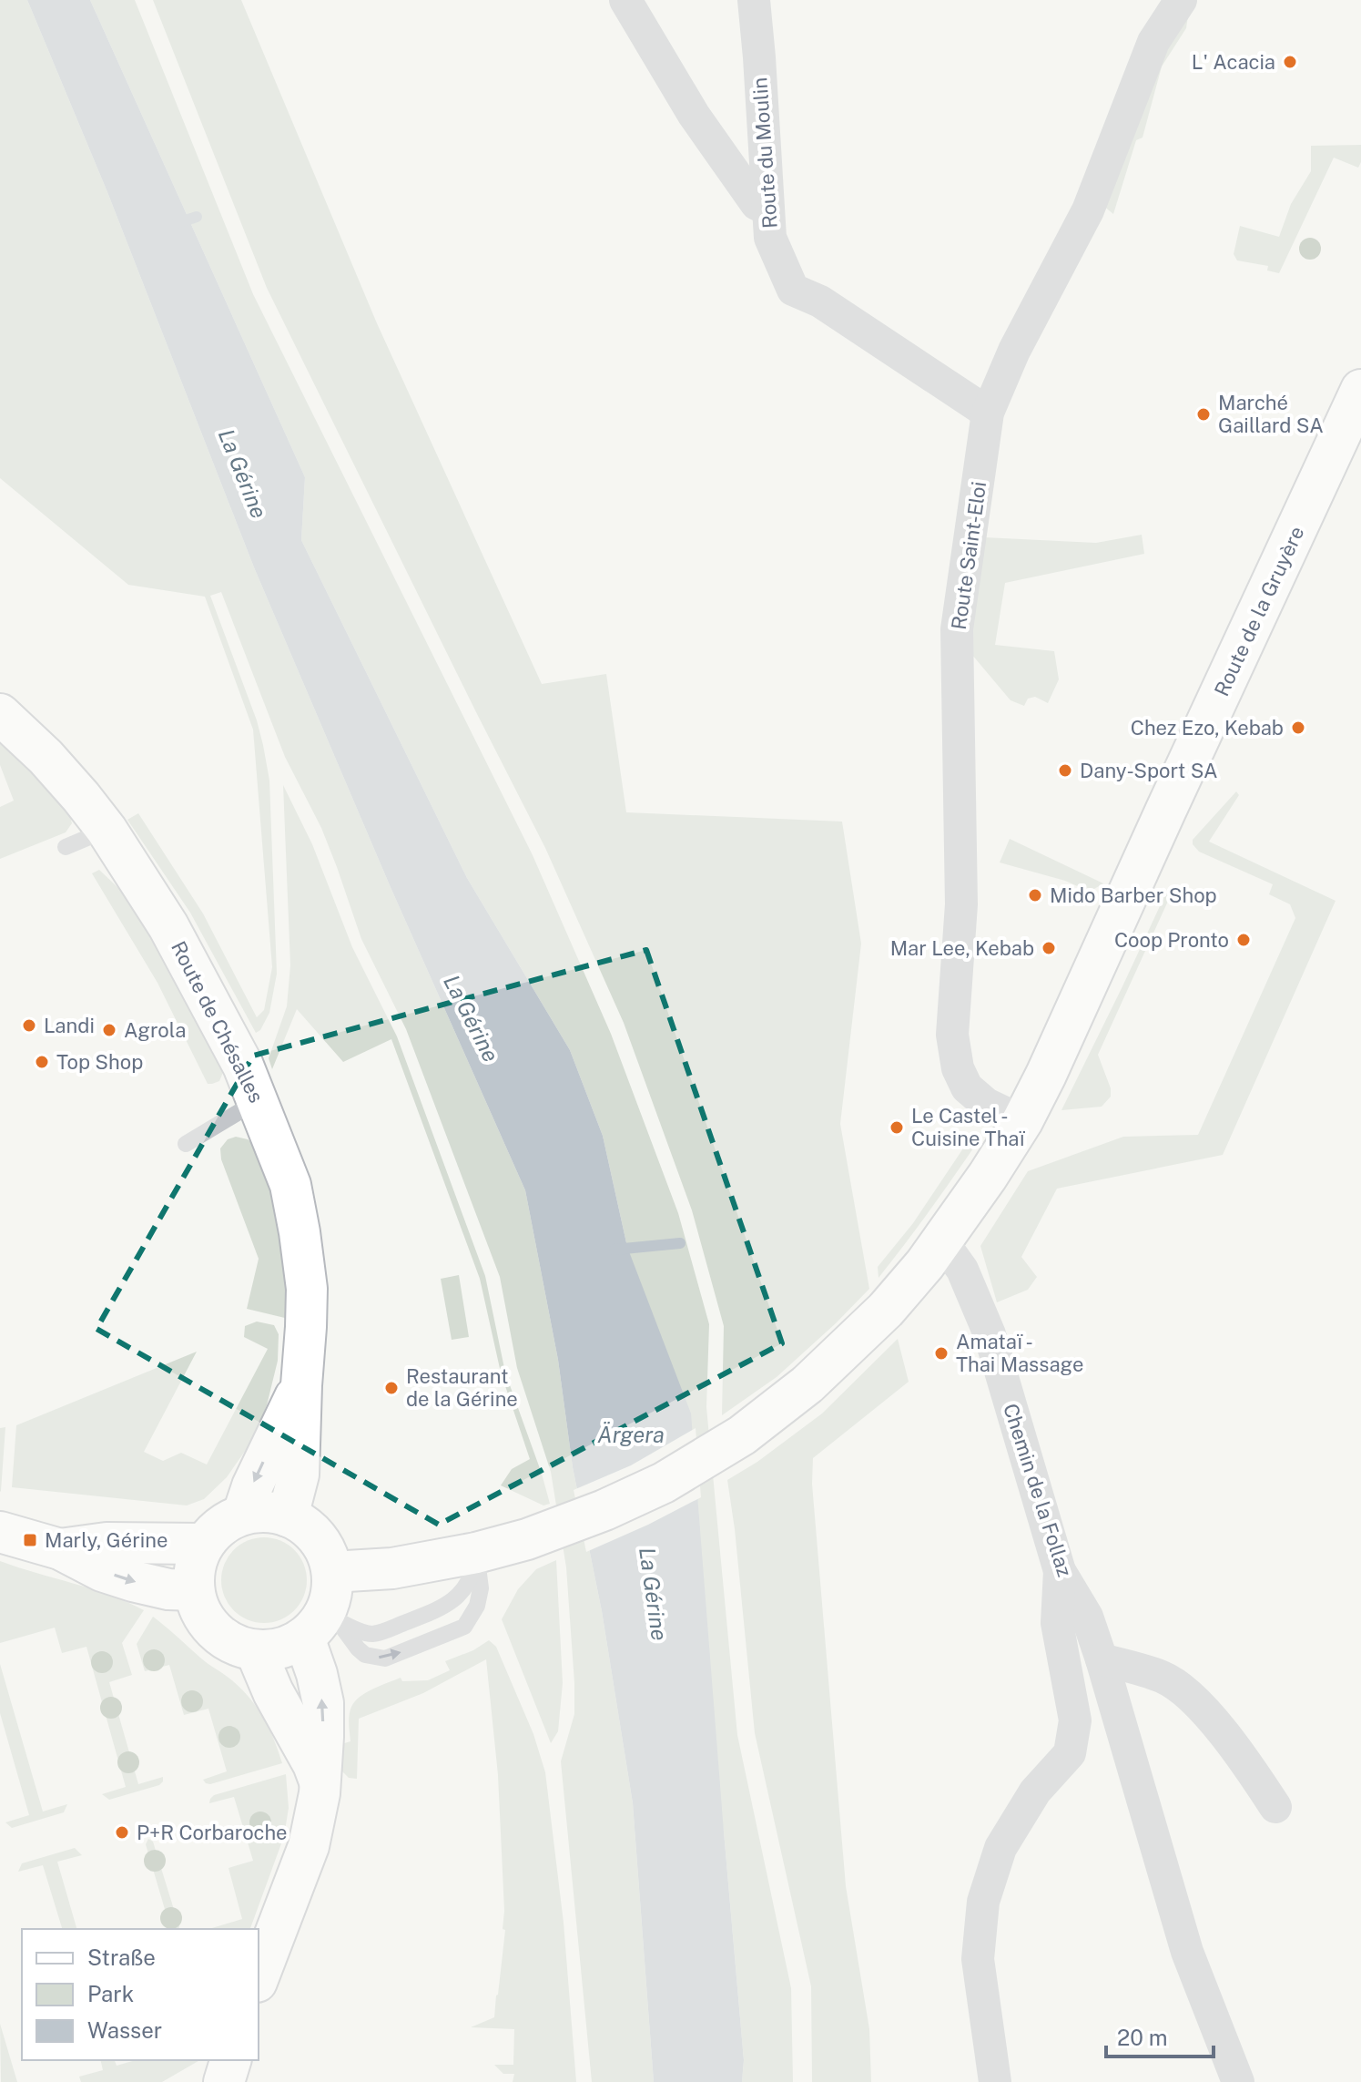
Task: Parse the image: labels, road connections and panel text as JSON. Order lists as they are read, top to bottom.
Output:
{
  "streets": {
    "main road": ["Route de la Gruyère", "Route de Chésalles"],
    "street": ["Route du Moulin", "Route Saint-Eloi", "Chemin de la Follaz"]
  },
  "crossings": [
    ["Route du Moulin", "Route Saint-Eloi"],
    ["Route Saint-Eloi", "Route de la Gruyère"],
    ["Route de la Gruyère", "Route de Chésalles"],
    ["Route de la Gruyère", "Chemin de la Follaz"]
  ],
  "water": ["La Gérine", "Ärgera"],
  "places": {
    "other": [
      "L' Acacia",
      "Marché Gaillard SA",
      "Chez Ezo, Kebab",
      "Dany-Sport SA",
      "Mido Barber Shop",
      "Coop Pronto",
      "Mar Lee, Kebab",
      "Landi",
      "Agrola",
      "Top Shop",
      "Le Castel - Cuisine Thaï",
      "Amataï - Thai Massage",
      "Restaurant de la Gérine",
      "P+R Corbaroche"
    ],
    "transit": ["Marly, Gérine"]
  },
  "legend": ["Straße", "Park", "Wasser"],
  "scale_bar": "20 m"
}
